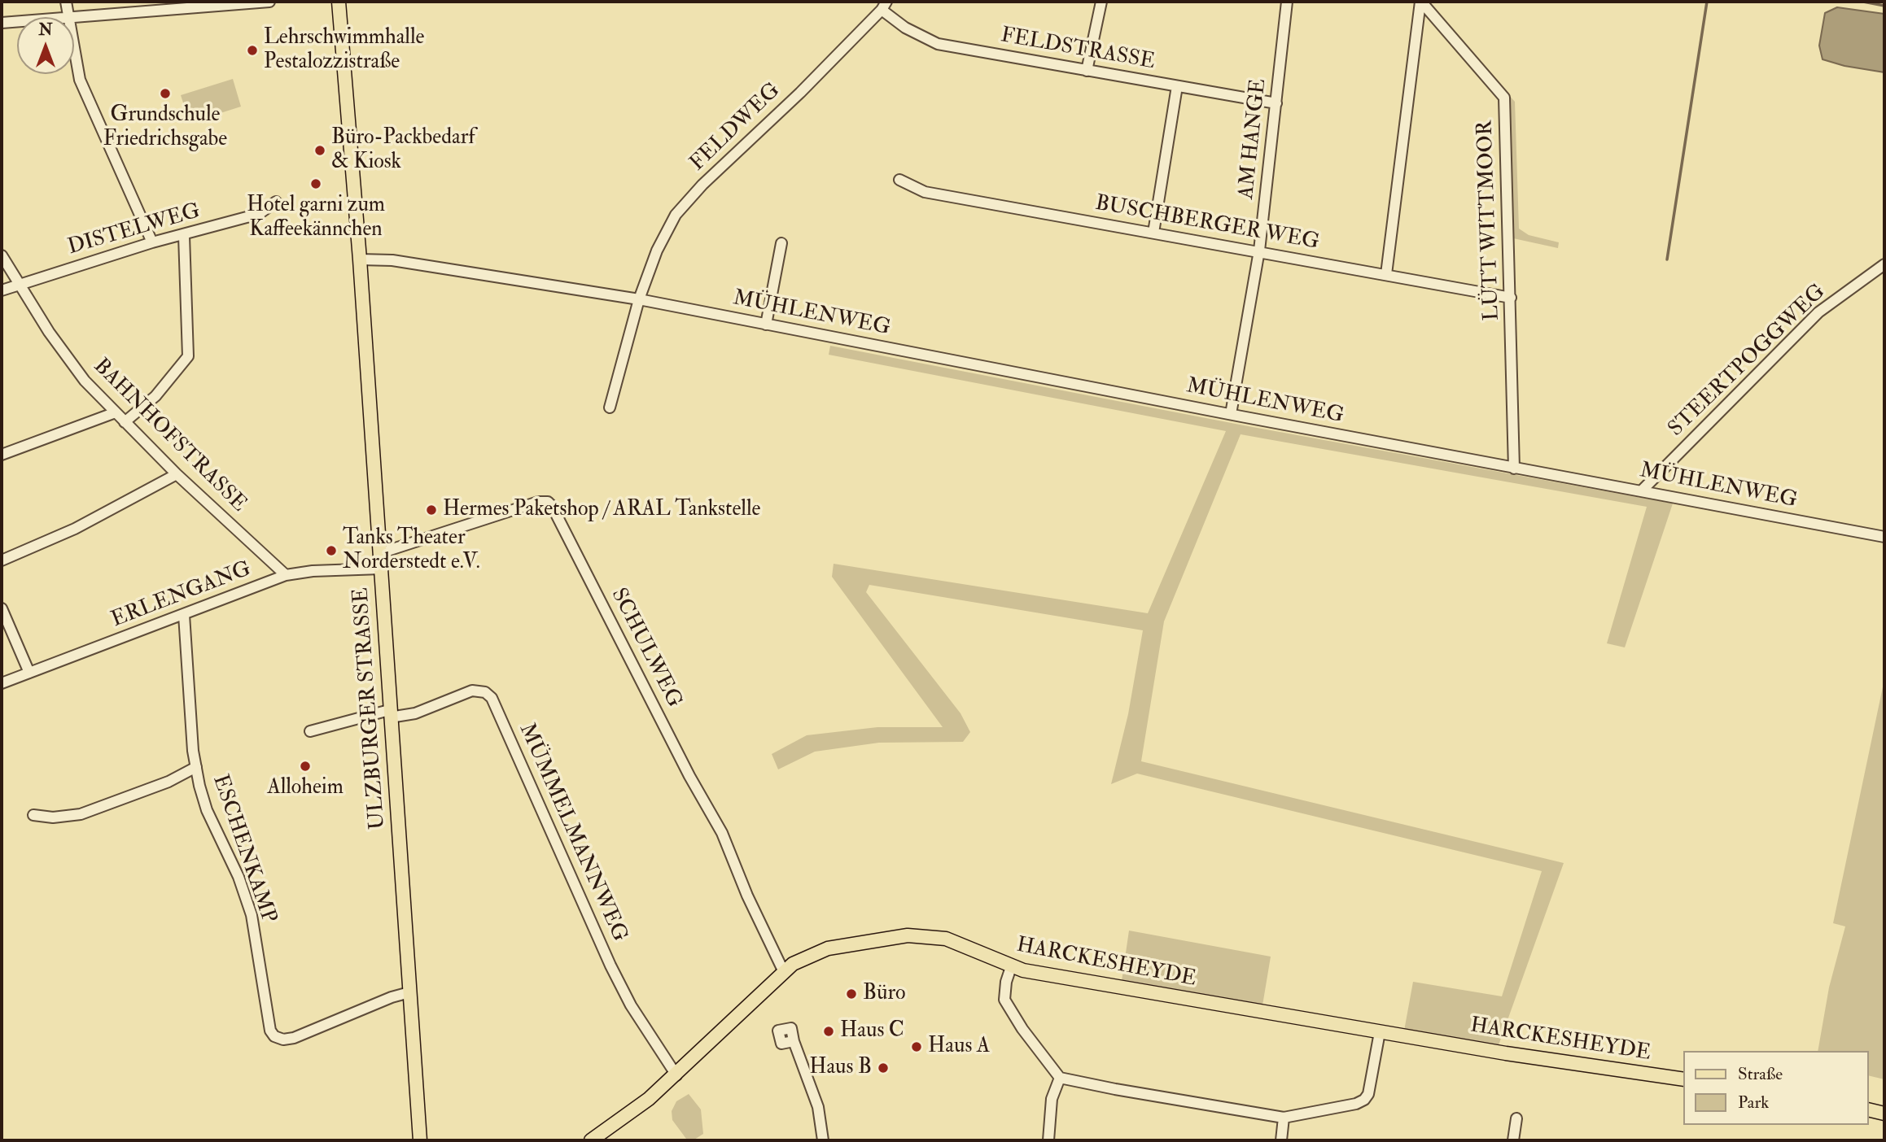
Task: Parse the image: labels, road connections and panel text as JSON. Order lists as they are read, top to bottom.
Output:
{
  "streets": {
    "main road": ["ULZBURGER STRASSE", "HARCKESHEYDE"],
    "street": [
      "FELDSTRASSE",
      "FELDWEG",
      "AM HANGE",
      "LÜTT WITTMOOR",
      "BUSCHBERGER WEG",
      "DISTELWEG",
      "MÜHLENWEG",
      "STEERTPOGGWEG",
      "BAHNHOFSTRASSE",
      "ERLENGANG",
      "SCHULWEG",
      "MÜMMELMANNWEG",
      "ESCHENKAMP"
    ]
  },
  "crossings": [
    ["FELDSTRASSE", "FELDWEG"],
    ["FELDSTRASSE", "AM HANGE"],
    ["FELDWEG", "MÜHLENWEG"],
    ["AM HANGE", "BUSCHBERGER WEG"],
    ["AM HANGE", "MÜHLENWEG"],
    ["LÜTT WITTMOOR", "BUSCHBERGER WEG"],
    ["LÜTT WITTMOOR", "MÜHLENWEG"],
    ["DISTELWEG", "BAHNHOFSTRASSE"],
    ["MÜHLENWEG", "STEERTPOGGWEG"],
    ["MÜHLENWEG", "ULZBURGER STRASSE"],
    ["BAHNHOFSTRASSE", "ERLENGANG"],
    ["ERLENGANG", "ULZBURGER STRASSE"],
    ["SCHULWEG", "ULZBURGER STRASSE"],
    ["SCHULWEG", "HARCKESHEYDE"],
    ["ULZBURGER STRASSE", "MÜMMELMANNWEG"],
    ["ULZBURGER STRASSE", "ESCHENKAMP"],
    ["MÜMMELMANNWEG", "HARCKESHEYDE"]
  ],
  "places": [
    "Lehrschwimmhalle Pestalozzistraße",
    "Grundschule Friedrichsgabe",
    "Büro-Packbedarf & Kiosk",
    "Hotel garni zum Kaffeekännchen",
    "Hermes Paketshop / ARAL Tankstelle",
    "Tanks Theater Norderstedt e.V.",
    "Alloheim",
    "Büro",
    "Haus C",
    "Haus A",
    "Haus B"
  ],
  "legend": ["Straße", "Park"],
  "north": "top"
}
